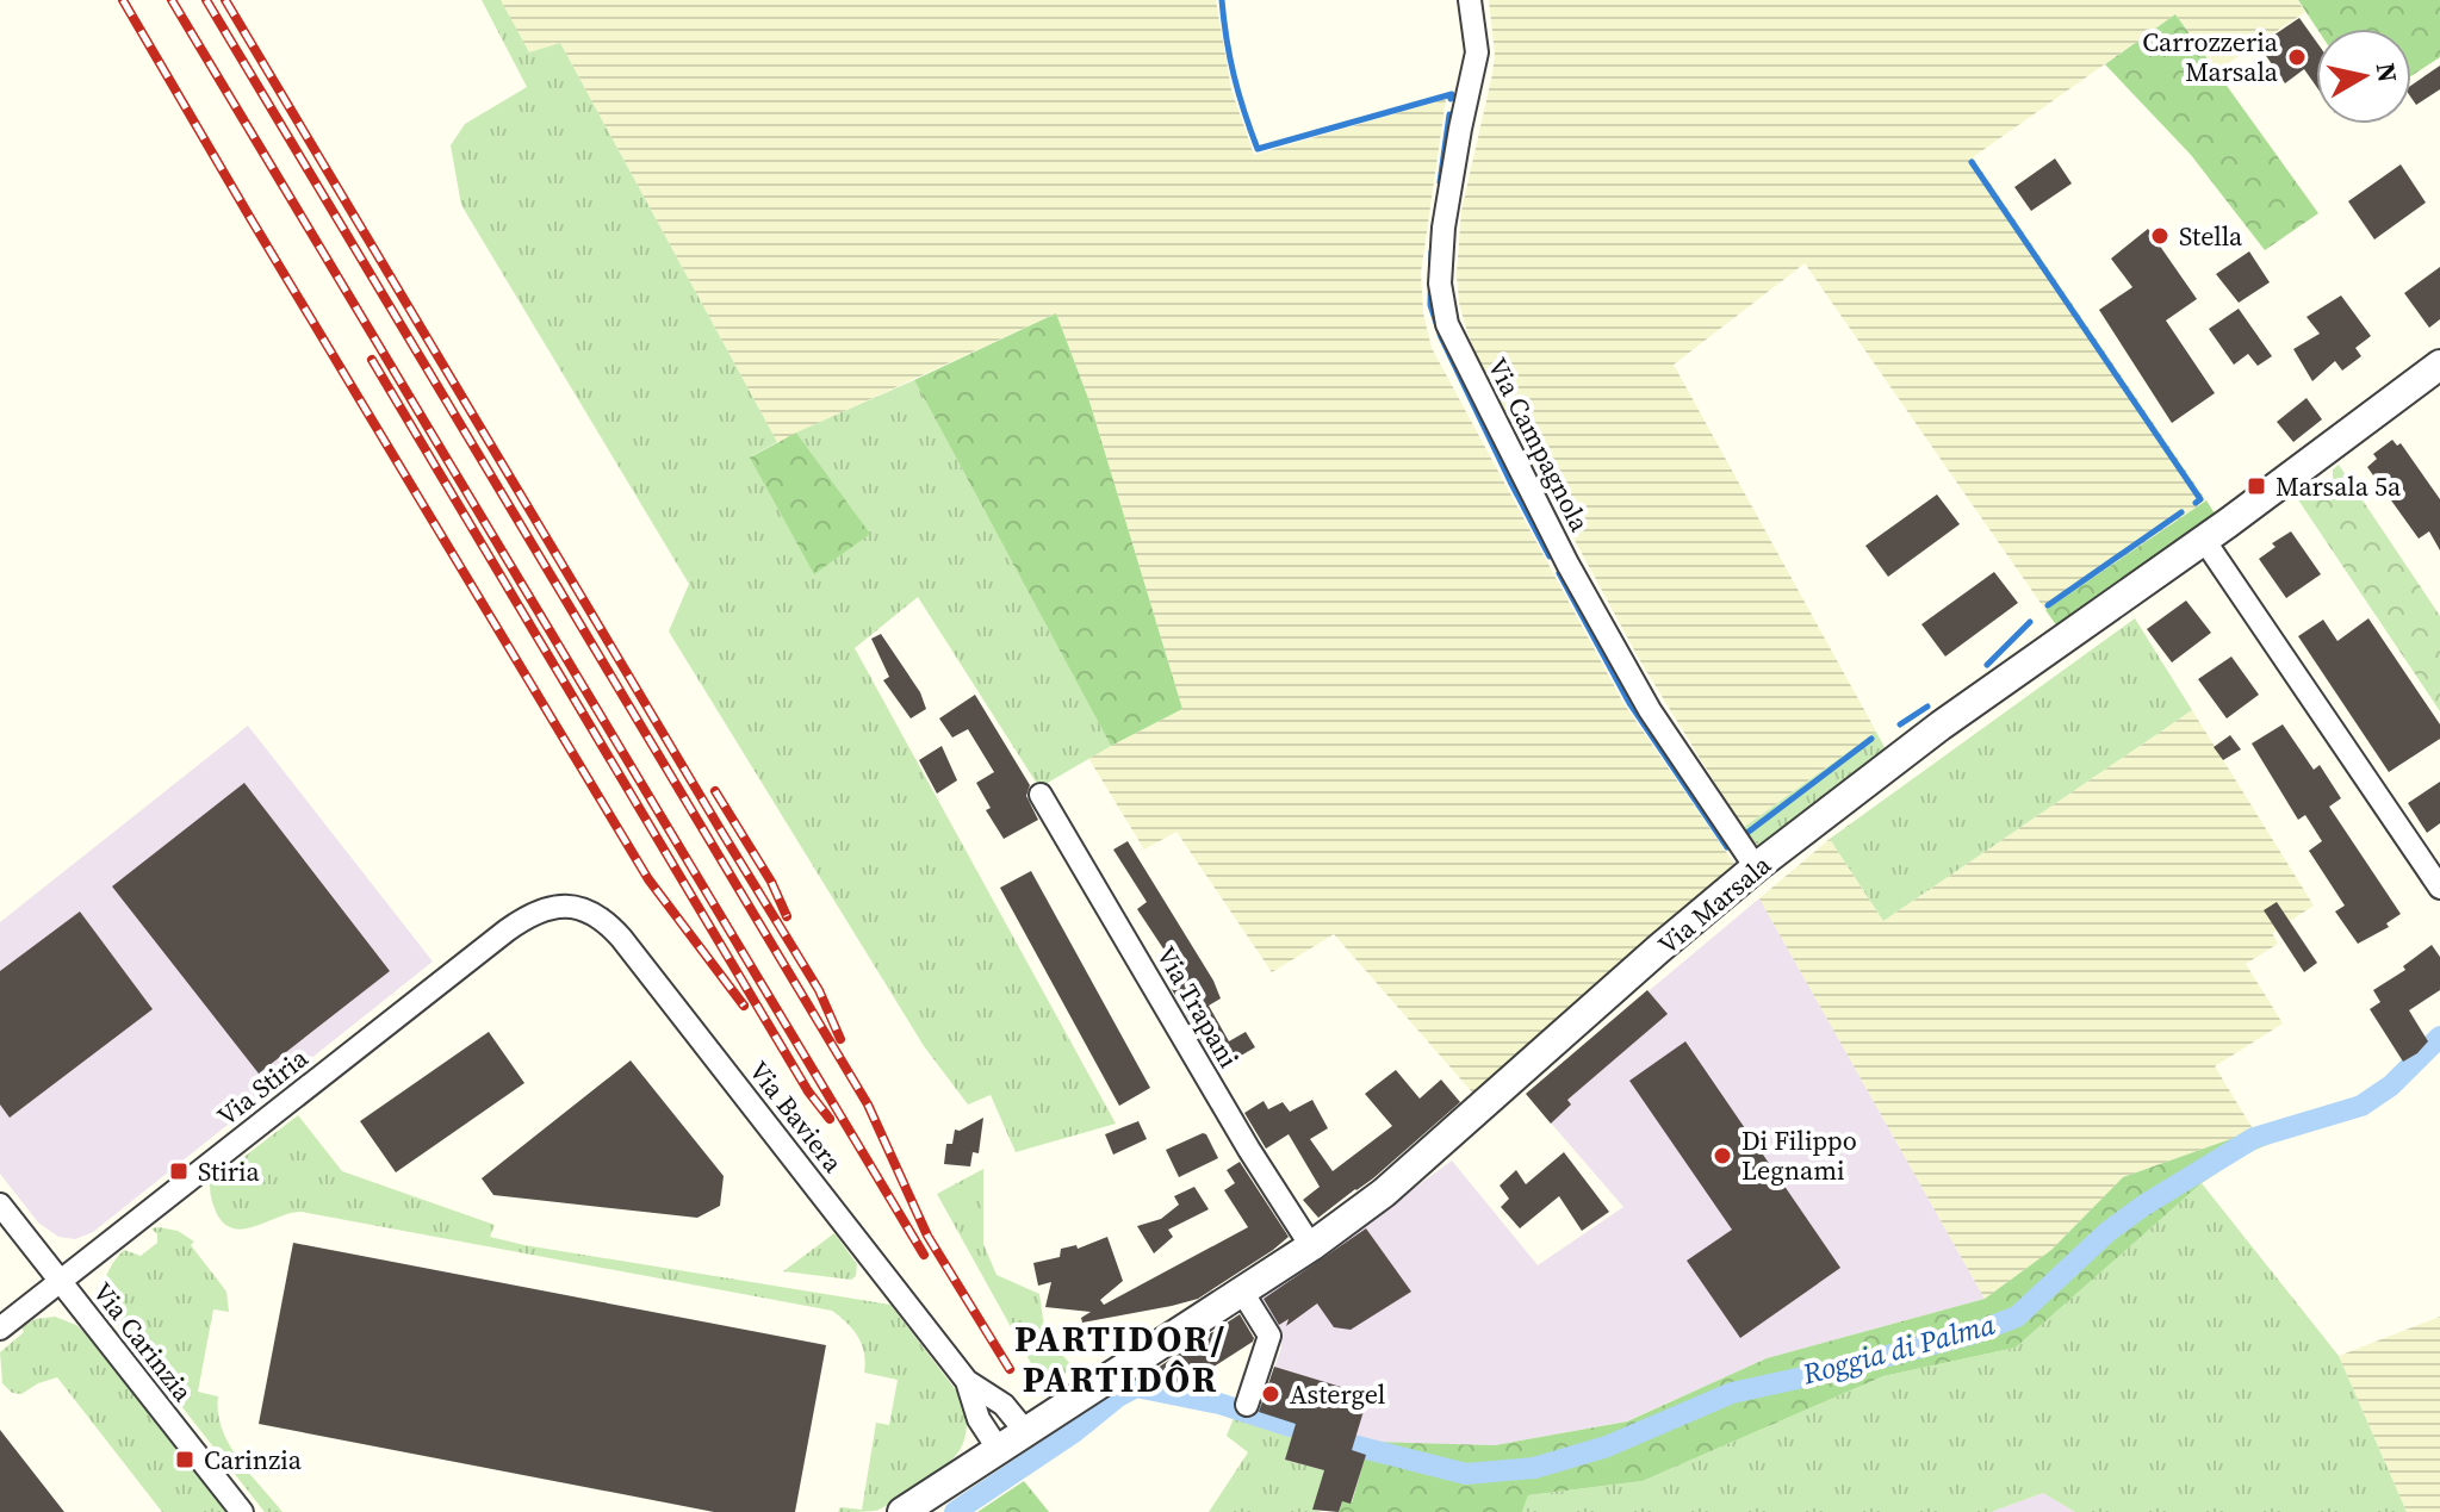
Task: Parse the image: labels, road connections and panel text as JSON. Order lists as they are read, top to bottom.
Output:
{
  "streets": {
    "street": [
      "Via Campagnola",
      "Via Marsala",
      "Via Trapani",
      "Via Stiria",
      "Via Baviera",
      "Via Carinzia"
    ]
  },
  "crossings": [
    ["Via Campagnola", "Via Marsala"],
    ["Via Marsala", "Via Trapani"],
    ["Via Marsala", "Via Baviera"],
    ["Via Stiria", "Via Baviera"],
    ["Via Stiria", "Via Carinzia"]
  ],
  "districts": ["PARTIDOR/ PARTIDÔR"],
  "water": ["Roggia di Palma"],
  "places": {
    "other": [
      "Carrozzeria Marsala",
      "Stella",
      "Di Filippo Legnami",
      "Astergel"
    ],
    "transit": ["Marsala 5a", "Stiria", "Carinzia"]
  },
  "north": "right"
}
